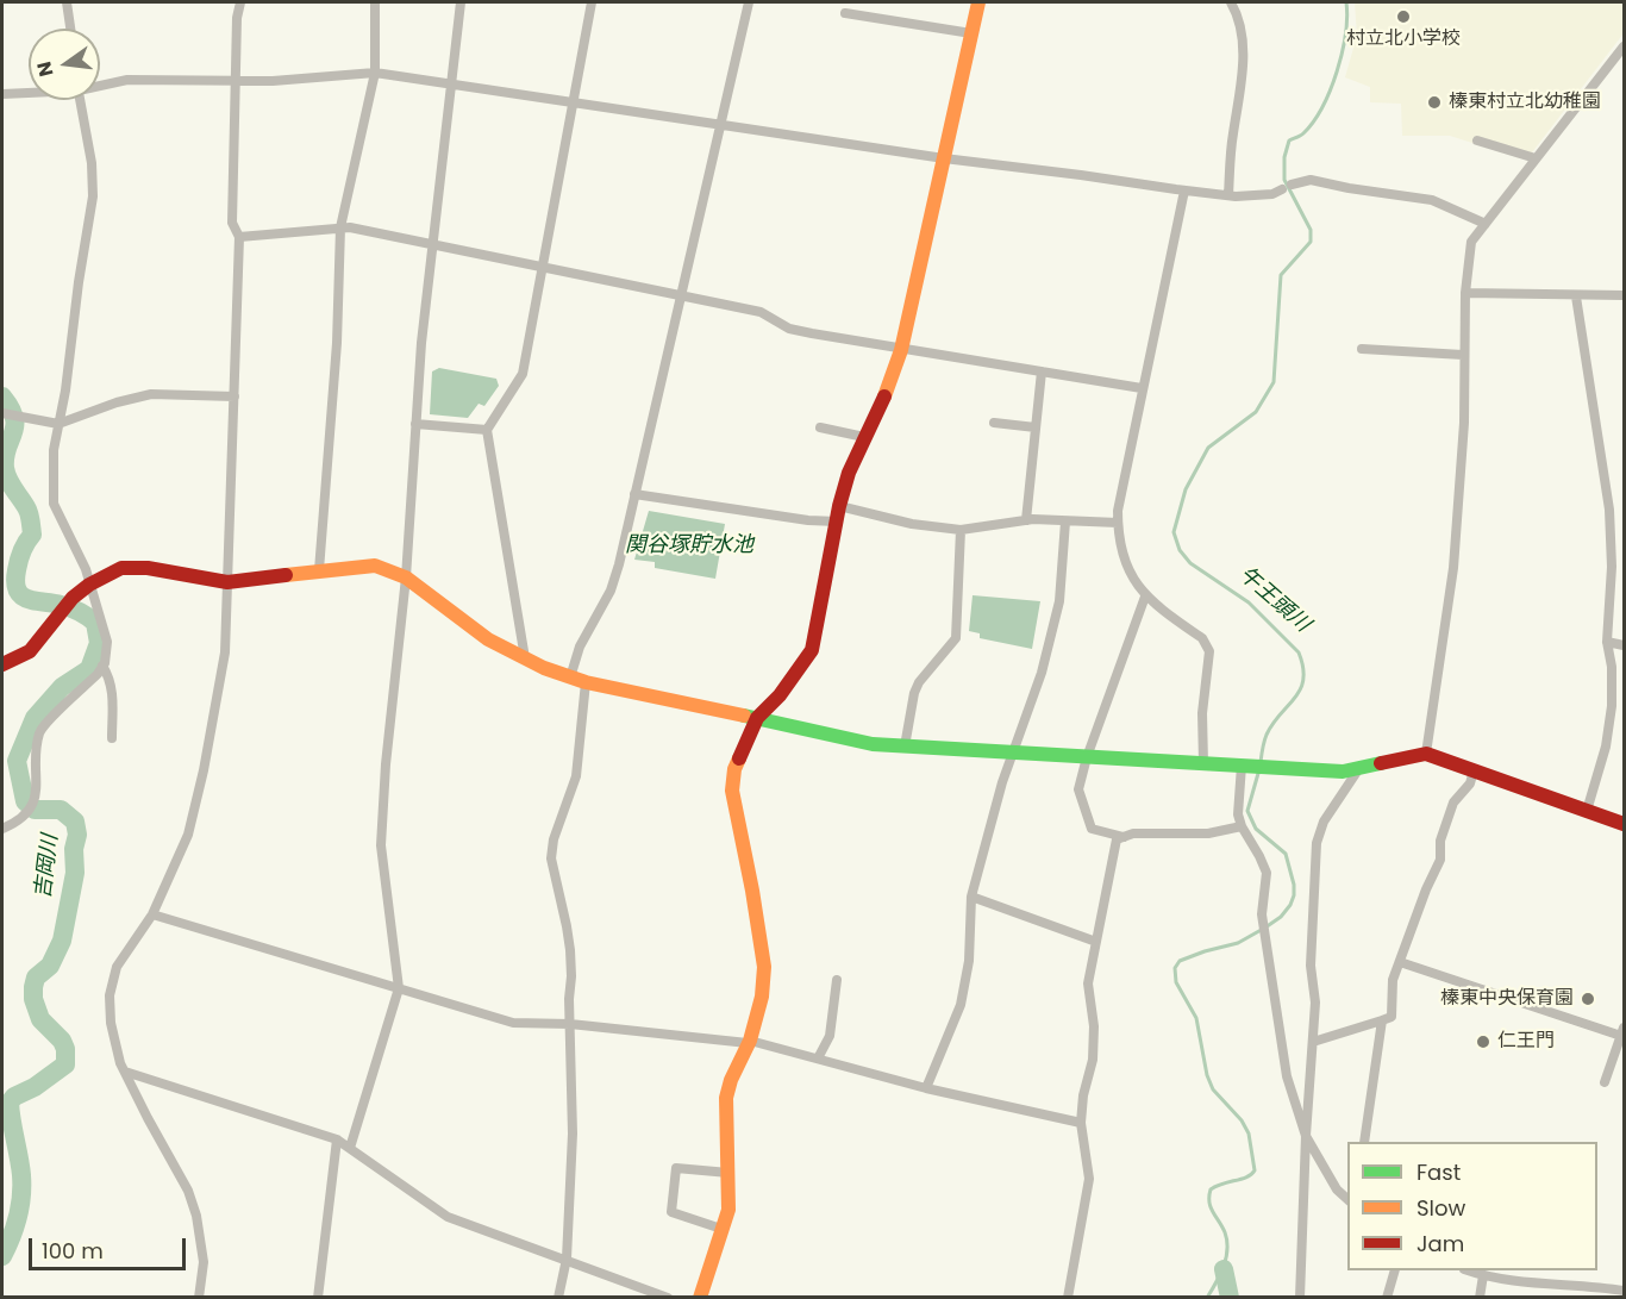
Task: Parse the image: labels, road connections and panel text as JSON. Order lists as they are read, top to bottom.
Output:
{
  "water": ["関谷塚貯水池", "午王頭川", "吉岡川"],
  "places": [
    "村立北小学校",
    "榛東村立北幼稚園",
    "榛東中央保育園",
    "仁王門"
  ],
  "legend": ["Fast", "Slow", "Jam"],
  "scale_bar": "100 m",
  "north": "left"
}
